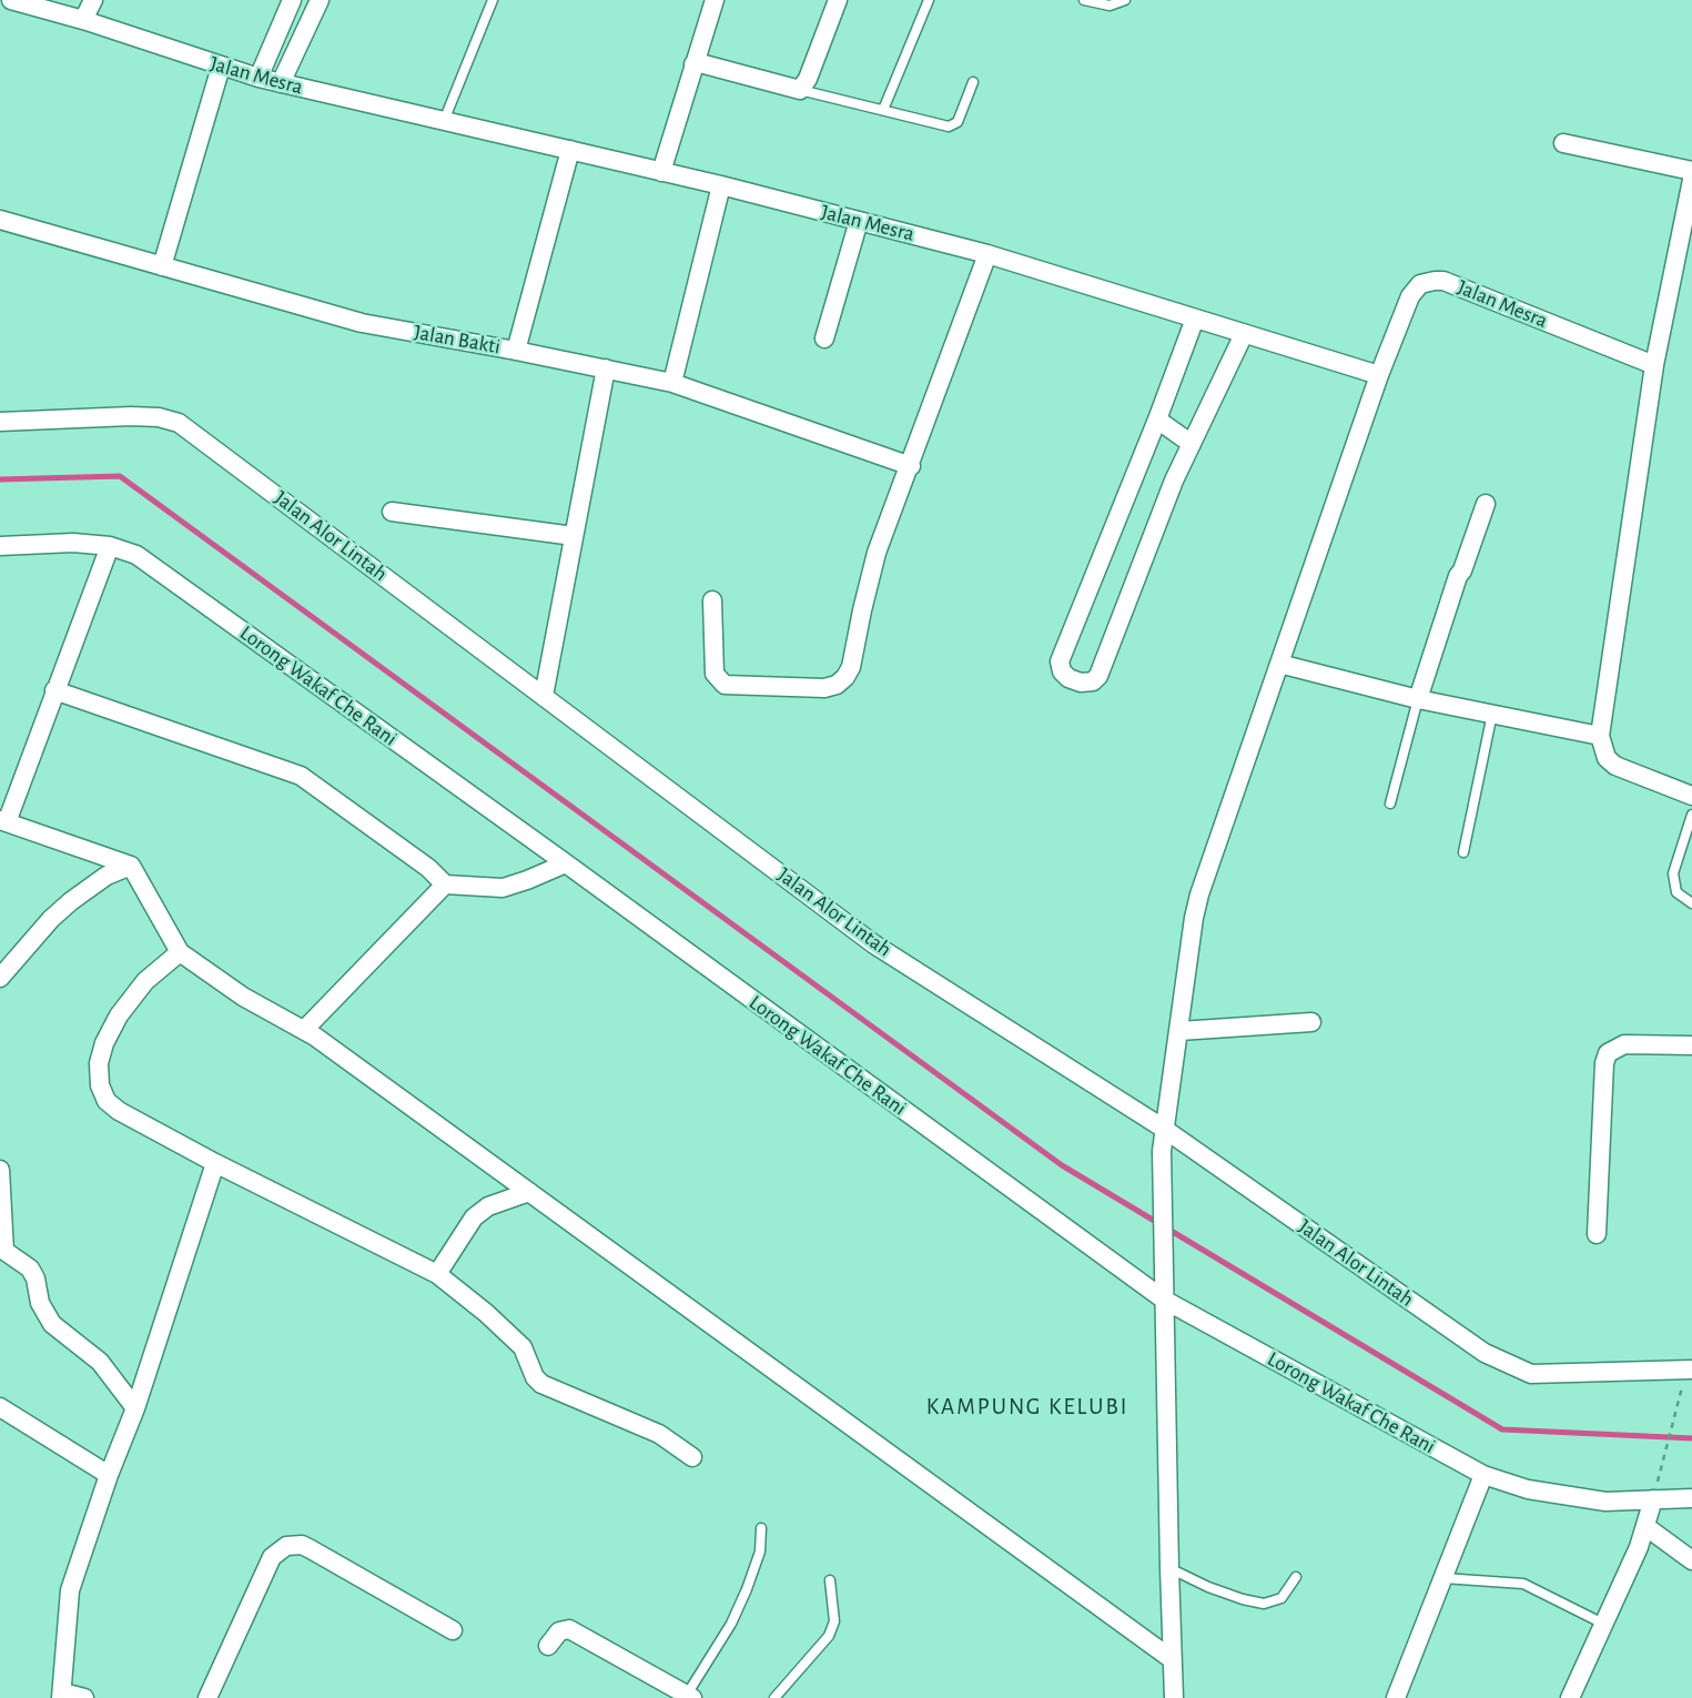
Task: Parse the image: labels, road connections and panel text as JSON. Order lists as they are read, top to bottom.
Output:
{
  "streets": {
    "street": [
      "Jalan Mesra",
      "Jalan Bakti",
      "Jalan Alor Lintah",
      "Lorong Wakaf Che Rani"
    ]
  },
  "districts": ["KAMPUNG KELUBI"]
}
